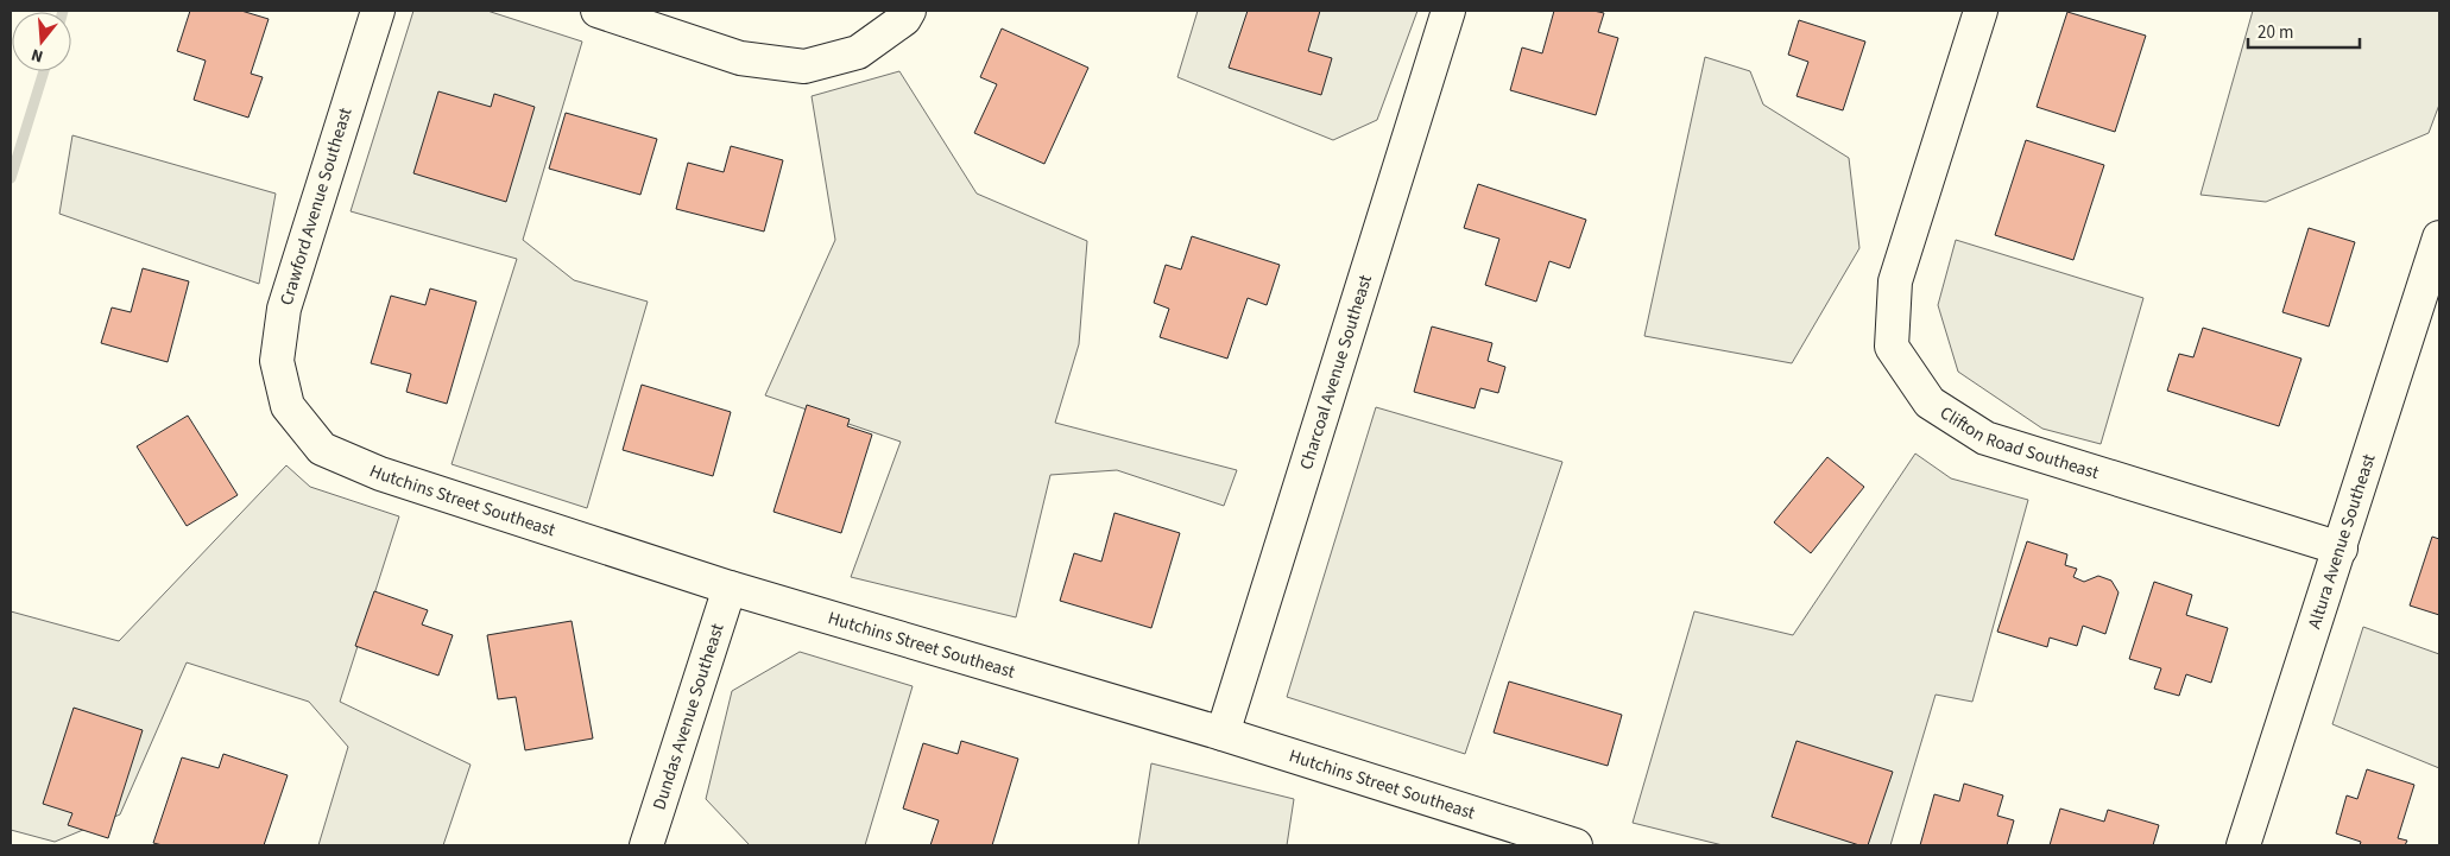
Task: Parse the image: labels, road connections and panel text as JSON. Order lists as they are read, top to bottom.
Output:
{
  "streets": {
    "street": [
      "Crawford Avenue Southeast",
      "Charcoal Avenue Southeast",
      "Clifton Road Southeast",
      "Hutchins Street Southeast",
      "Altura Avenue Southeast",
      "Dundas Avenue Southeast"
    ]
  },
  "crossings": [
    ["Crawford Avenue Southeast", "Hutchins Street Southeast"],
    ["Charcoal Avenue Southeast", "Hutchins Street Southeast"],
    ["Clifton Road Southeast", "Altura Avenue Southeast"],
    ["Hutchins Street Southeast", "Dundas Avenue Southeast"]
  ],
  "scale_bar": "20 m",
  "north": "bottom"
}
